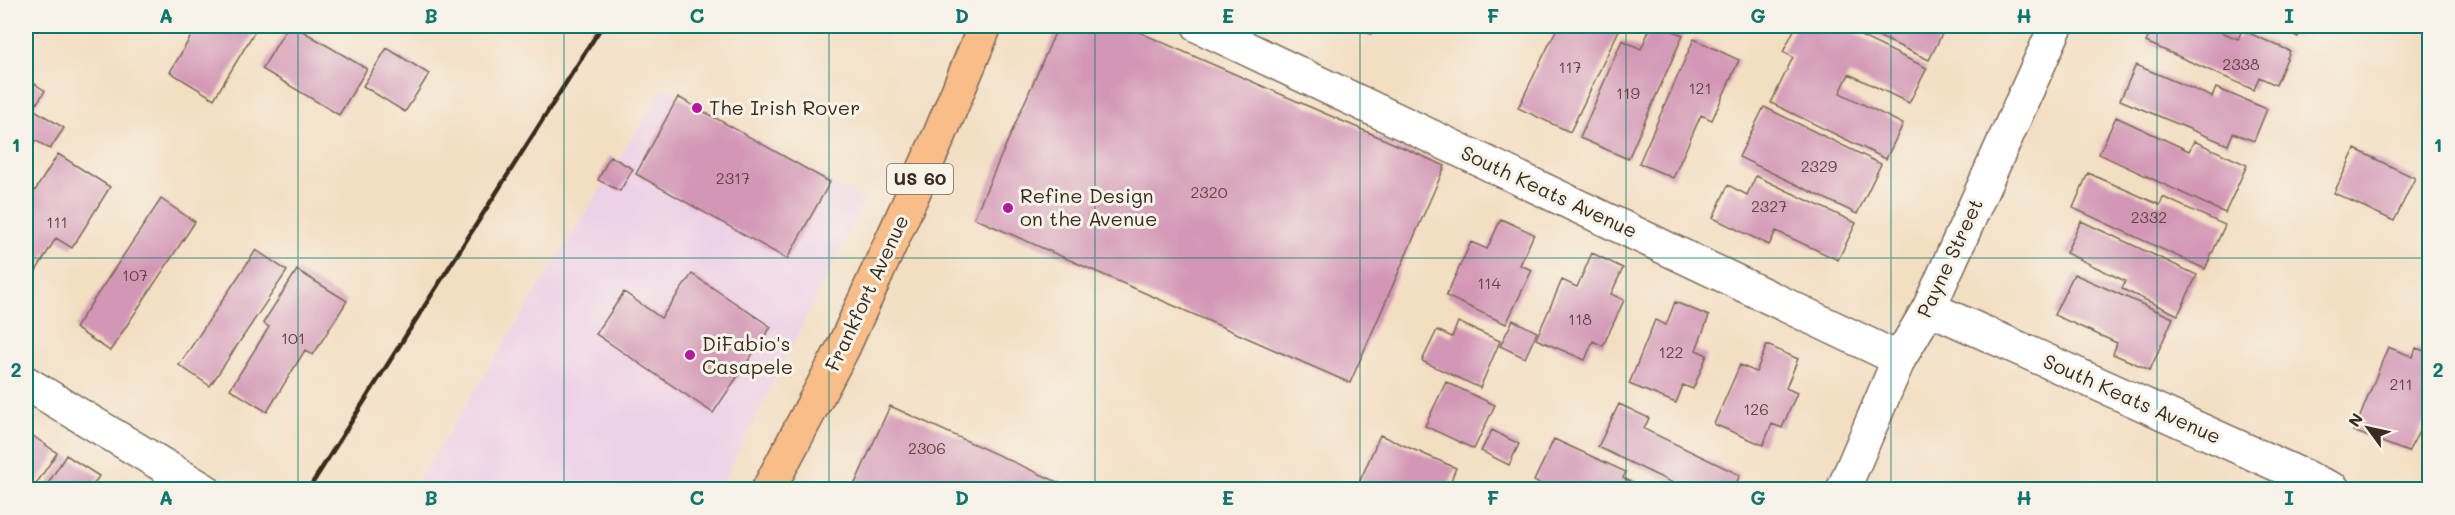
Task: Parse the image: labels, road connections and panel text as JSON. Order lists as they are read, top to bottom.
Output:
{
  "streets": {
    "main road": ["US 60", "Frankfort Avenue"],
    "street": ["South Keats Avenue", "Payne Street"]
  },
  "crossings": [
    ["South Keats Avenue", "Payne Street"]
  ],
  "places": ["The Irish Rover", "Refine Design on the Avenue", "DiFabio's Casapele"],
  "house_numbers": [
    "2338",
    "117",
    "121",
    "119",
    "2329",
    "2317",
    "2320",
    "2327",
    "2332",
    "111",
    "107",
    "114",
    "118",
    "101",
    "122",
    "211",
    "126",
    "2306"
  ],
  "north": "top left",
  "grid": {
    "columns": [
      "A",
      "B",
      "C",
      "D",
      "E",
      "F",
      "G",
      "H",
      "I"
    ],
    "rows": ["1", "2"]
  }
}
